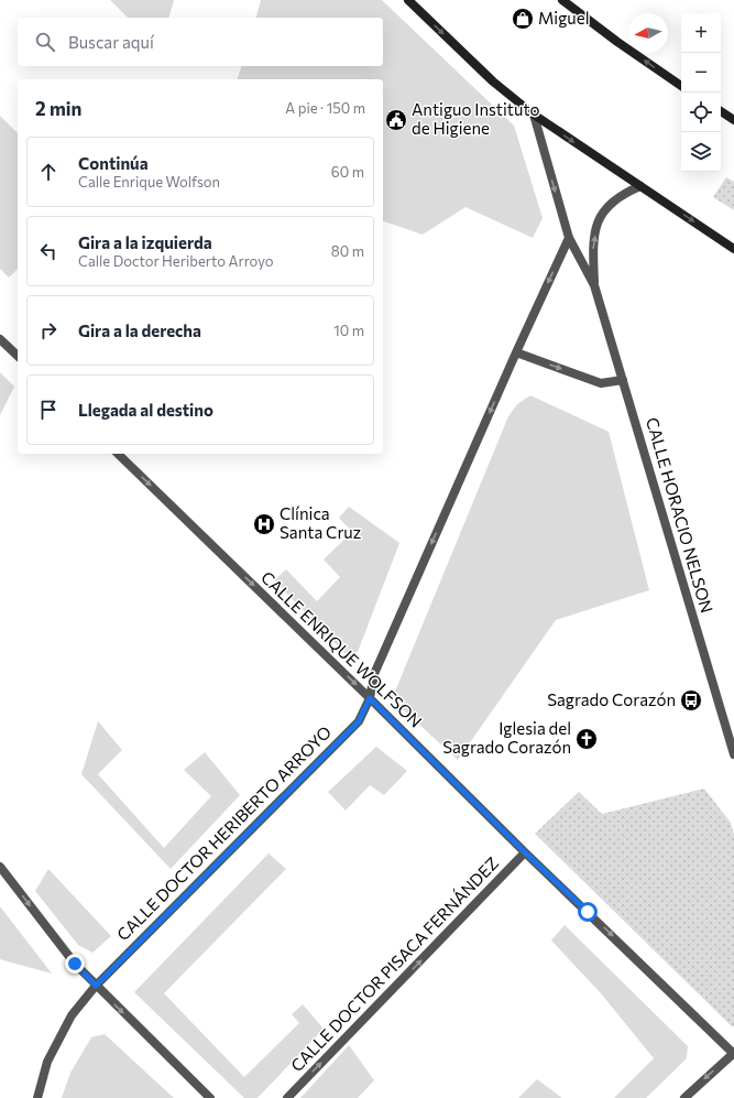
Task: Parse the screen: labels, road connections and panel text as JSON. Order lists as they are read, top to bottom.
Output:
{
  "streets": {
    "street": [
      "CALLE HORACIO NELSON",
      "CALLE ENRIQUE WOLFSON",
      "CALLE DOCTOR HERIBERTO ARROYO",
      "CALLE DOCTOR PISACA FERNÁNDEZ"
    ]
  },
  "crossings": [
    ["CALLE ENRIQUE WOLFSON", "CALLE DOCTOR HERIBERTO ARROYO"],
    ["CALLE ENRIQUE WOLFSON", "CALLE DOCTOR PISACA FERNÁNDEZ"]
  ],
  "one_way": ["CALLE ENRIQUE WOLFSON", "CALLE DOCTOR HERIBERTO ARROYO", "CALLE DOCTOR PISACA FERNÁNDEZ"],
  "places": {
    "shop": ["Miguel"],
    "public building": ["Antiguo Instituto de Higiene"],
    "hospital": ["Clínica Santa Cruz"],
    "bus stop": ["Sagrado Corazón"],
    "church": ["Iglesia del Sagrado Corazón"]
  },
  "north": "left",
  "page": {
    "map_buttons": ["+", "−"],
    "search": "Buscar aquí",
    "heading": ["2 min", "A pie · 150 m"],
    "list": [
      ["Continúa", "Calle Enrique Wolfson", "60 m"],
      ["Gira a la izquierda", "Calle Doctor Heriberto Arroyo", "80 m"],
      ["Gira a la derecha", "10 m"],
      "Llegada al destino"
    ]
  }
}
